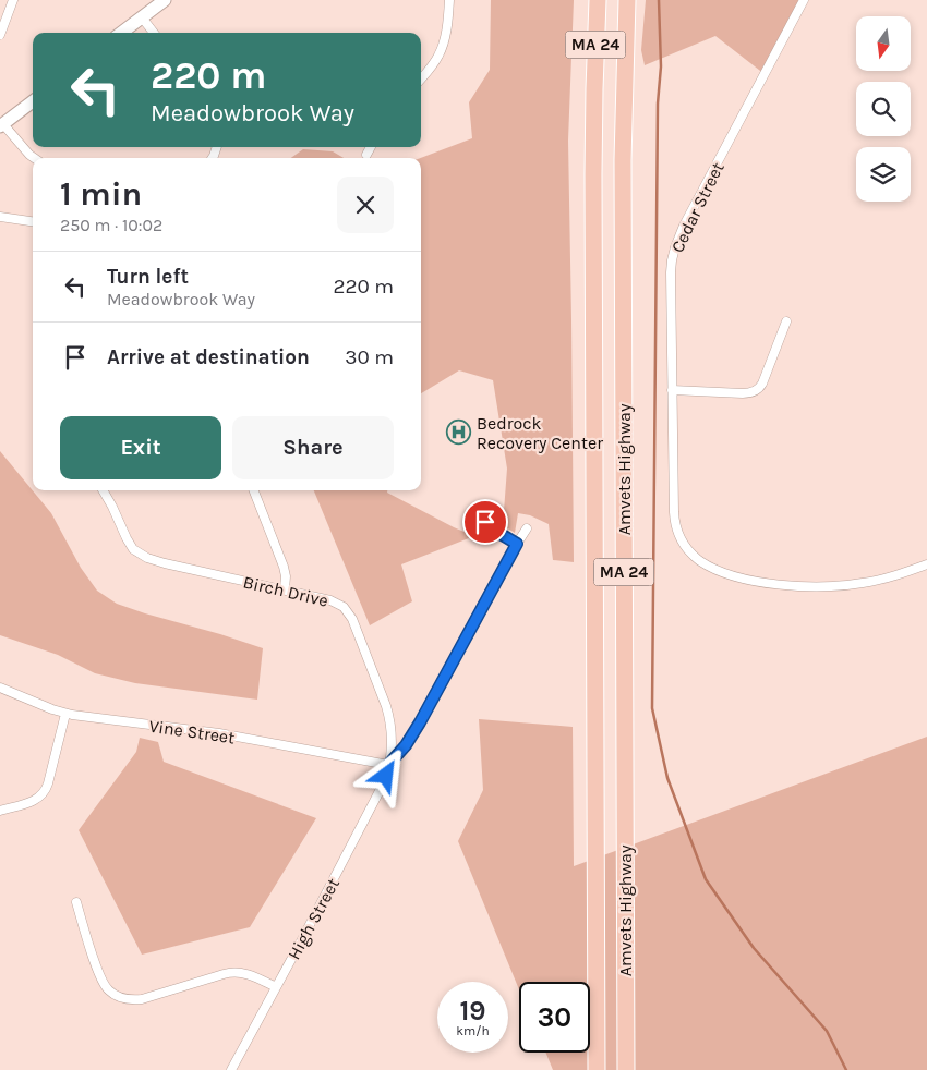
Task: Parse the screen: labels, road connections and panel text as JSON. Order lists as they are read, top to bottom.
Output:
{
  "streets": {
    "highway": ["MA 24", "Amvets Highway"],
    "street": [
      "Cedar Street",
      "Birch Drive",
      "Vine Street",
      "High Street"
    ]
  },
  "crossings": [
    ["Birch Drive", "Vine Street"],
    ["Birch Drive", "High Street"],
    ["Vine Street", "High Street"]
  ],
  "places": {
    "hospital": ["Bedrock Recovery Center"]
  },
  "north": "bottom",
  "page": {
    "turn": ["220 m", "Meadowbrook Way"],
    "heading": ["1 min", "250 m · 10:02"],
    "list": [
      {
        "name": "Turn left",
        "note": "Meadowbrook Way",
        "value": "220 m"
      },
      {
        "name": "Arrive at destination",
        "value": "30 m"
      }
    ],
    "buttons": ["Exit", "Share"],
    "speed": "19 km/h",
    "limit": "30"
  }
}
